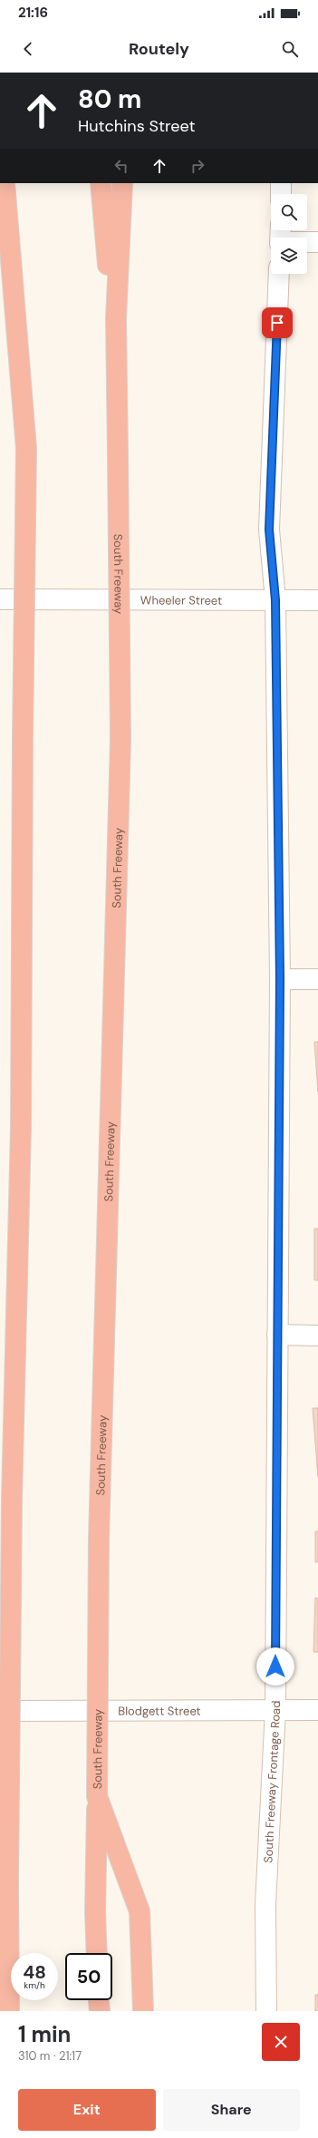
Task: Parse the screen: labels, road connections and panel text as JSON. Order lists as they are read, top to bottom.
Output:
{
  "streets": {
    "highway": ["South Freeway"],
    "main road": ["Wheeler Street", "Blodgett Street", "South Freeway Frontage Road"]
  },
  "crossings": [
    ["Wheeler Street", "South Freeway Frontage Road"],
    ["Blodgett Street", "South Freeway Frontage Road"]
  ],
  "page": {
    "status": "21:16",
    "header": "Routely",
    "turn": ["80 m", "Hutchins Street"],
    "speed": "48 km/h",
    "limit": "50",
    "heading": ["1 min", "310 m · 21:17"],
    "buttons": ["Exit", "Share"]
  }
}
